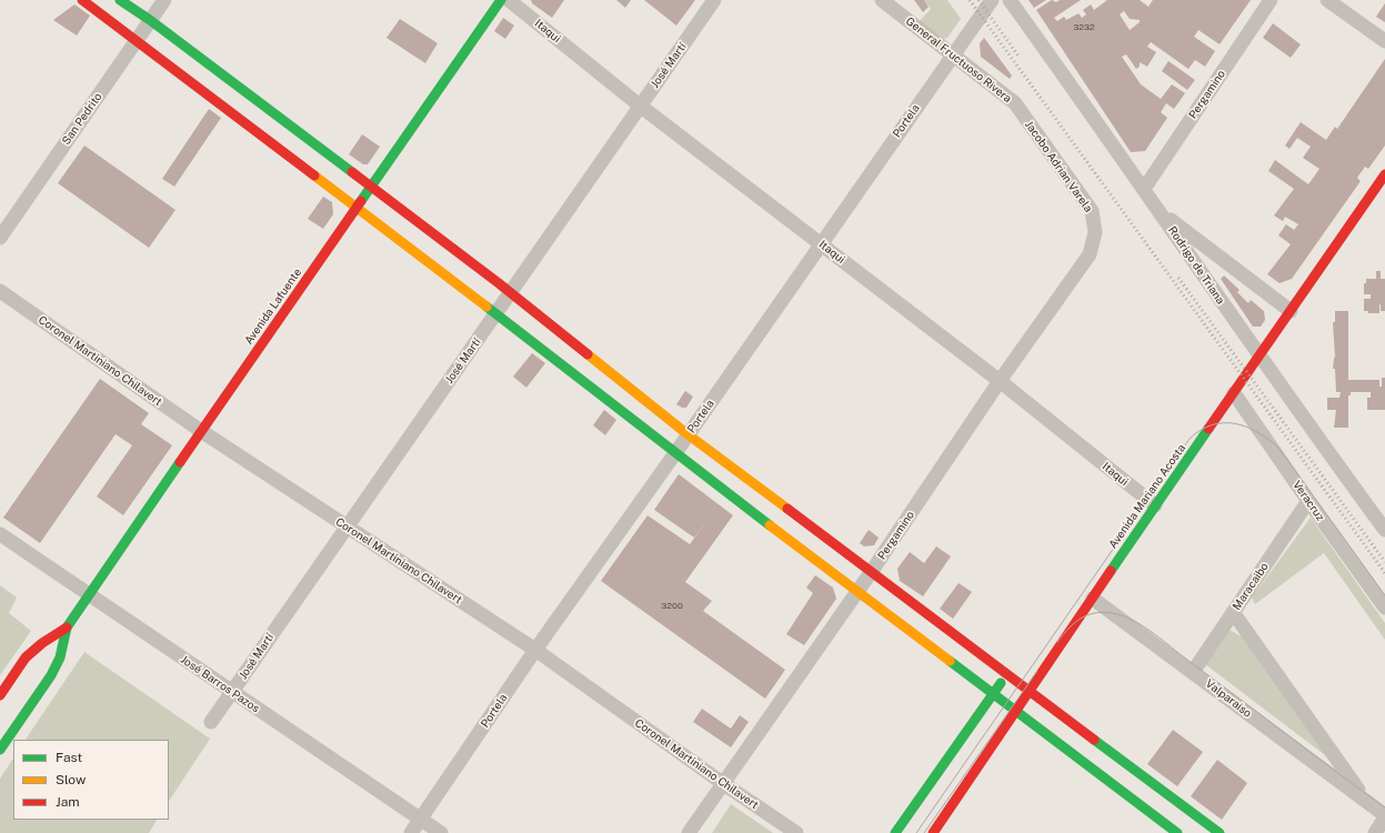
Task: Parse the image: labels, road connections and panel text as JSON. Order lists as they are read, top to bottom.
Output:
{
  "streets": {
    "main road": ["Avenida Lafuente", "Avenida Mariano Acosta"],
    "street": [
      "Itaqui",
      "General Fructuoso Rivera",
      "José Martí",
      "Pergamino",
      "San Pedrito",
      "Portela",
      "Jacobo Adrian Varela",
      "Rodrigo de Triana",
      "Coronel Martiniano Chilavert",
      "Veracruz",
      "Maracaibo",
      "José Barros Pazos",
      "Valparaíso"
    ]
  },
  "crossings": [
    ["Itaqui", "José Martí"],
    ["Itaqui", "Pergamino"],
    ["Itaqui", "Portela"],
    ["Itaqui", "Avenida Mariano Acosta"],
    ["General Fructuoso Rivera", "Portela"],
    ["General Fructuoso Rivera", "Jacobo Adrian Varela"],
    ["José Martí", "Coronel Martiniano Chilavert"],
    ["José Martí", "José Barros Pazos"],
    ["Pergamino", "Jacobo Adrian Varela"],
    ["Pergamino", "Rodrigo de Triana"],
    ["Pergamino", "Coronel Martiniano Chilavert"],
    ["Portela", "Coronel Martiniano Chilavert"],
    ["Portela", "José Barros Pazos"],
    ["Rodrigo de Triana", "Avenida Mariano Acosta"],
    ["Avenida Lafuente", "Coronel Martiniano Chilavert"],
    ["Avenida Lafuente", "José Barros Pazos"],
    ["Avenida Mariano Acosta", "Veracruz"],
    ["Avenida Mariano Acosta", "Valparaíso"],
    ["Veracruz", "Maracaibo"],
    ["Maracaibo", "Valparaíso"]
  ],
  "house_numbers": ["3232", "3200"],
  "legend": ["Fast", "Slow", "Jam"]
}
